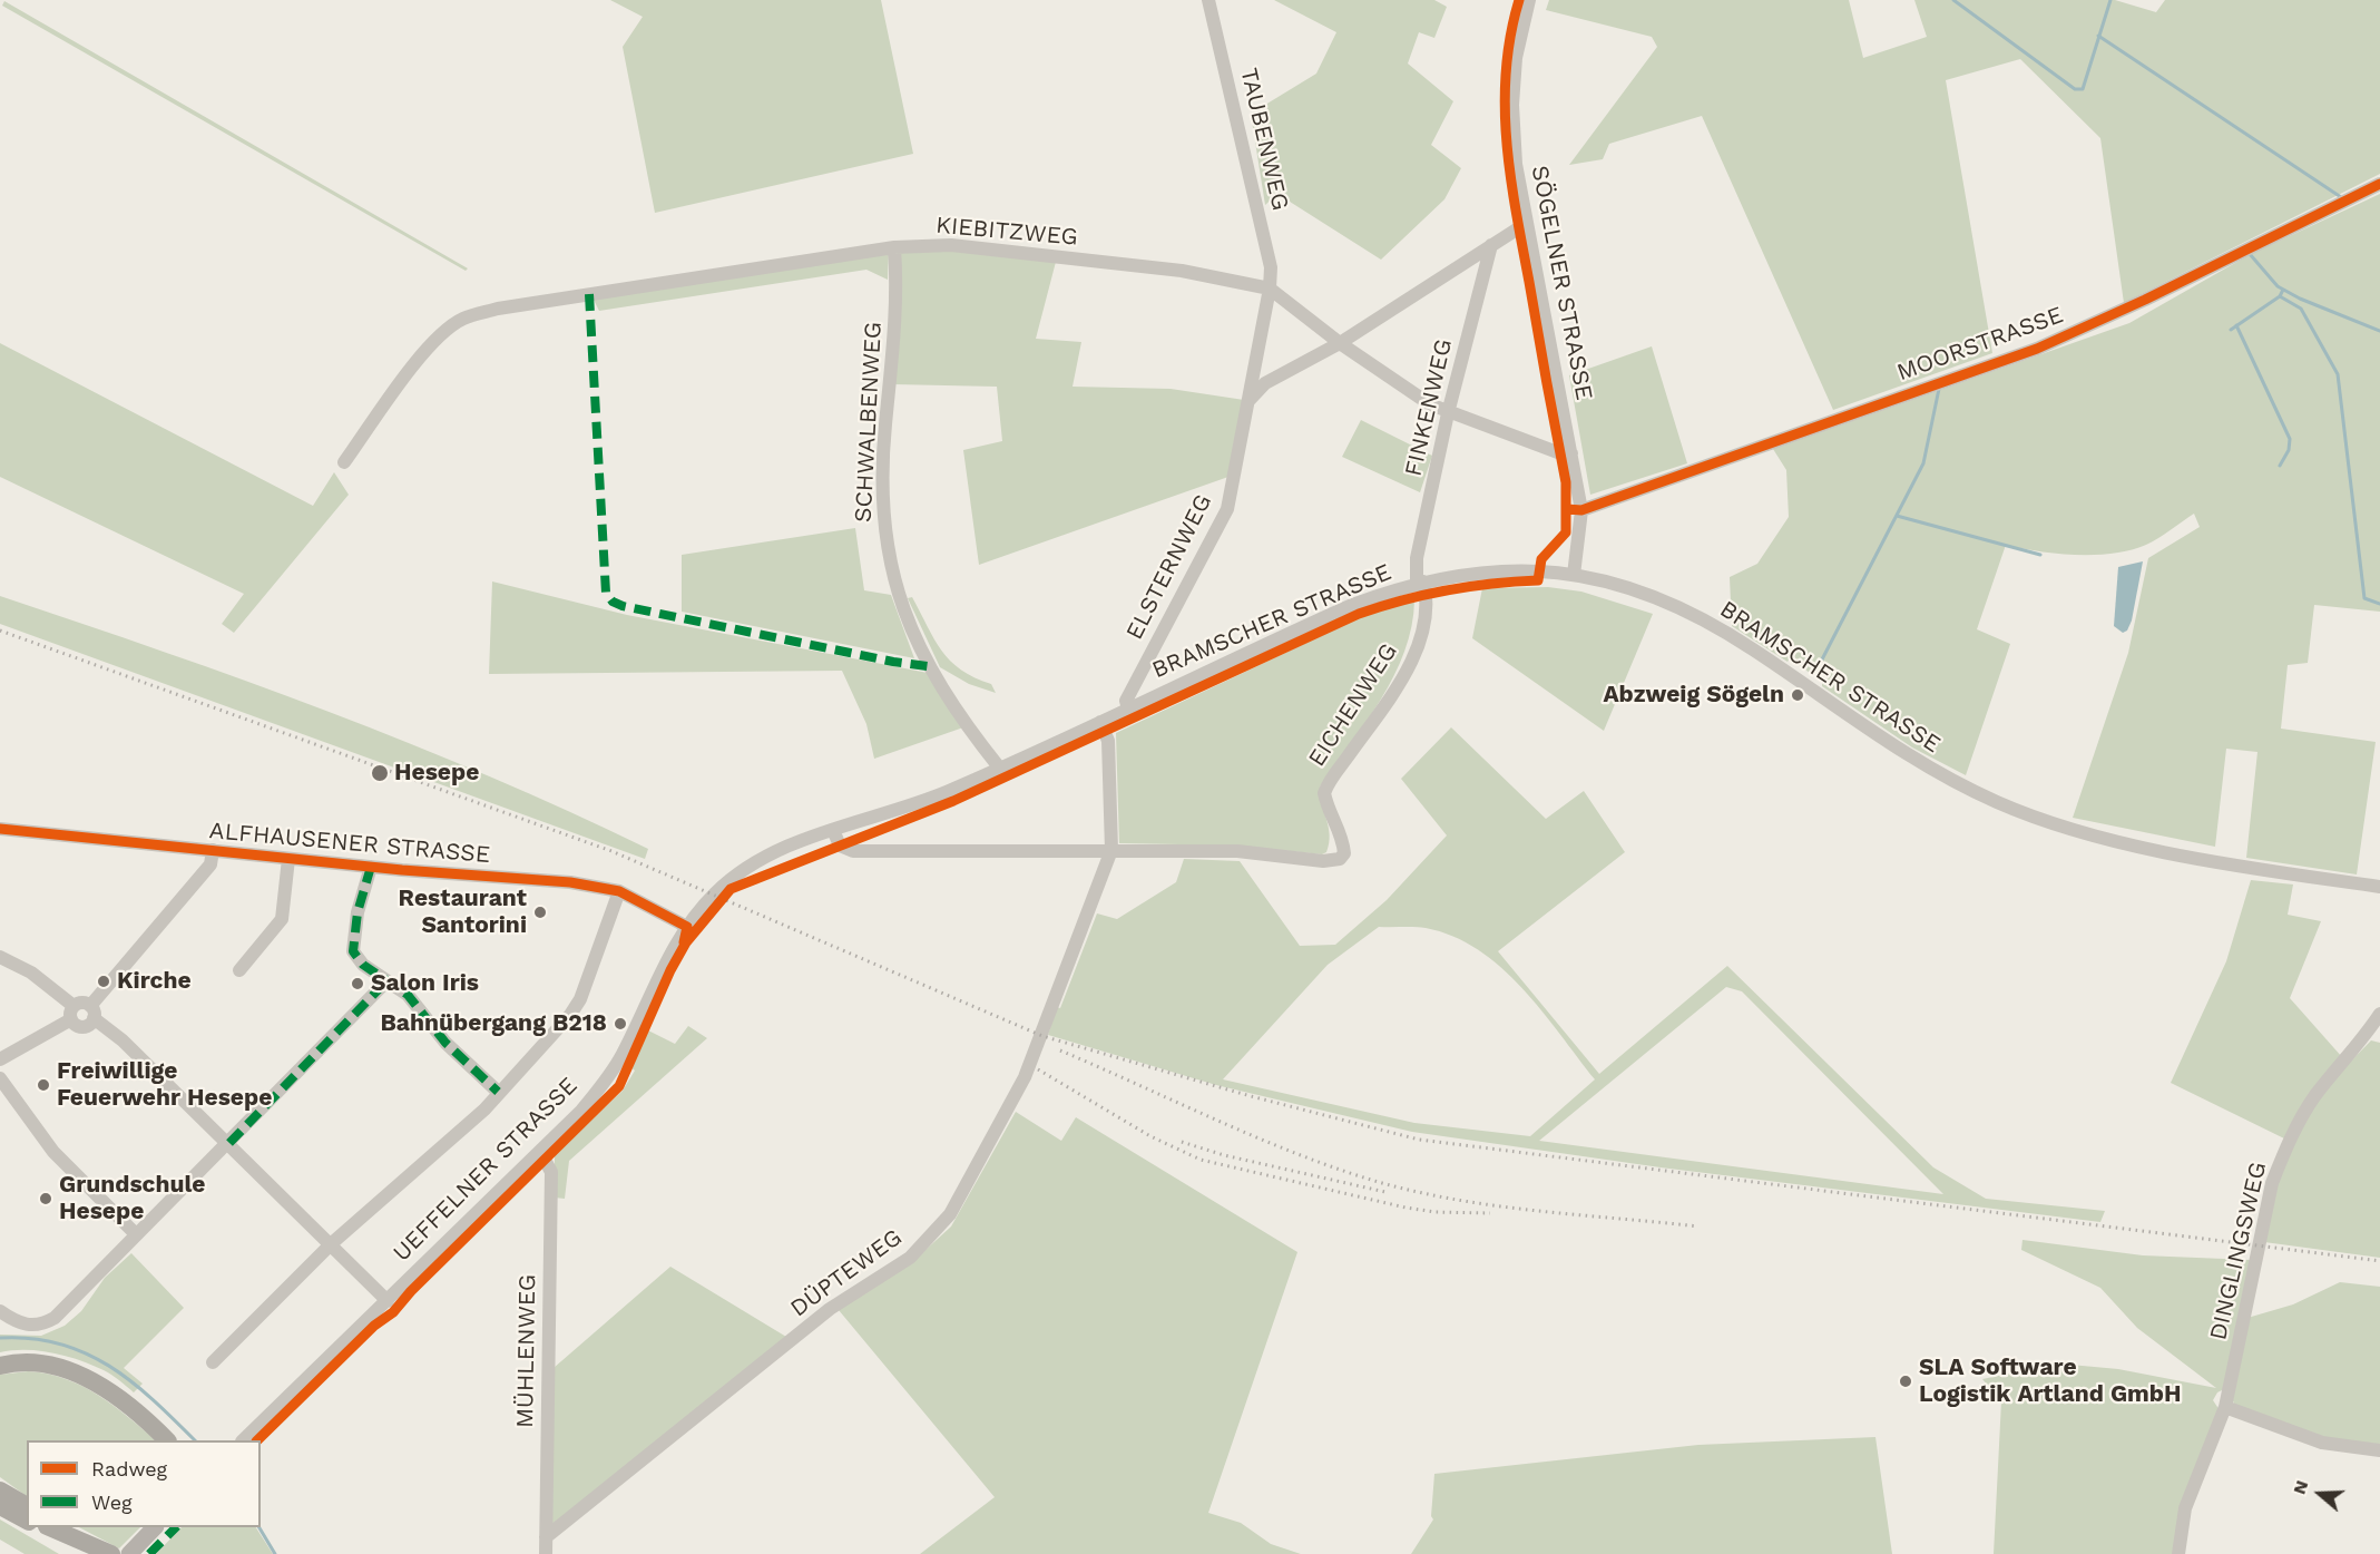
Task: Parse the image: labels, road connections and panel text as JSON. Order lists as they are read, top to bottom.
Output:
{
  "streets": {
    "street": [
      "TAUBENWEG",
      "KIEBITZWEG",
      "SÖGELNER STRASSE",
      "MOORSTRASSE",
      "FINKENWEG",
      "SCHWALBENWEG",
      "ELSTERNWEG",
      "BRAMSCHER STRASSE",
      "EICHENWEG",
      "ALFHAUSENER STRASSE",
      "UEFFELNER STRASSE",
      "DINGLINGSWEG",
      "DÜPTEWEG",
      "MÜHLENWEG"
    ]
  },
  "crossings": [
    ["TAUBENWEG", "KIEBITZWEG"],
    ["TAUBENWEG", "ELSTERNWEG"],
    ["KIEBITZWEG", "SÖGELNER STRASSE"],
    ["KIEBITZWEG", "FINKENWEG"],
    ["KIEBITZWEG", "SCHWALBENWEG"],
    ["KIEBITZWEG", "ELSTERNWEG"],
    ["SÖGELNER STRASSE", "MOORSTRASSE"],
    ["SÖGELNER STRASSE", "BRAMSCHER STRASSE"],
    ["FINKENWEG", "BRAMSCHER STRASSE"],
    ["FINKENWEG", "EICHENWEG"],
    ["SCHWALBENWEG", "BRAMSCHER STRASSE"],
    ["ELSTERNWEG", "BRAMSCHER STRASSE"],
    ["BRAMSCHER STRASSE", "EICHENWEG"],
    ["BRAMSCHER STRASSE", "UEFFELNER STRASSE"],
    ["EICHENWEG", "DÜPTEWEG"],
    ["ALFHAUSENER STRASSE", "UEFFELNER STRASSE"],
    ["UEFFELNER STRASSE", "MÜHLENWEG"],
    ["DÜPTEWEG", "MÜHLENWEG"]
  ],
  "places": [
    "Abzweig Sögeln",
    "Hesepe",
    "Restaurant Santorini",
    "Kirche",
    "Salon Iris",
    "Bahnübergang B218",
    "Freiwillige Feuerwehr Hesepe",
    "Grundschule Hesepe",
    "SLA Software Logistik Artland GmbH"
  ],
  "legend": ["Radweg", "Weg"],
  "north": "left"
}
